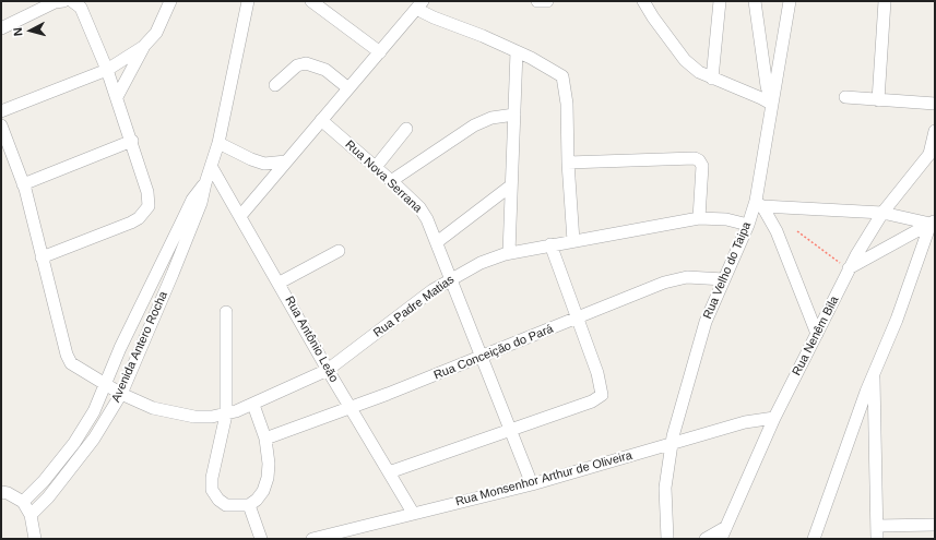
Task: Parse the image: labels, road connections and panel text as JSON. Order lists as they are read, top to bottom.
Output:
{
  "streets": {
    "street": [
      "Rua Nova Serrana",
      "Rua Velho do Taipa",
      "Rua Padre Matias",
      "Rua Nenêm Bila",
      "Rua Antônio Leão",
      "Avenida Antero Rocha",
      "Rua Conceição do Pará",
      "Rua Monsenhor Arthur de Oliveira"
    ]
  },
  "crossings": [
    ["Rua Nova Serrana", "Rua Padre Matias"],
    ["Rua Nova Serrana", "Rua Conceição do Pará"],
    ["Rua Nova Serrana", "Rua Monsenhor Arthur de Oliveira"],
    ["Rua Velho do Taipa", "Rua Padre Matias"],
    ["Rua Velho do Taipa", "Rua Conceição do Pará"],
    ["Rua Velho do Taipa", "Rua Monsenhor Arthur de Oliveira"],
    ["Rua Padre Matias", "Rua Antônio Leão"],
    ["Rua Padre Matias", "Avenida Antero Rocha"],
    ["Rua Nenêm Bila", "Rua Monsenhor Arthur de Oliveira"],
    ["Rua Antônio Leão", "Avenida Antero Rocha"],
    ["Rua Antônio Leão", "Rua Conceição do Pará"],
    ["Rua Antônio Leão", "Rua Monsenhor Arthur de Oliveira"]
  ],
  "north": "left"
}
